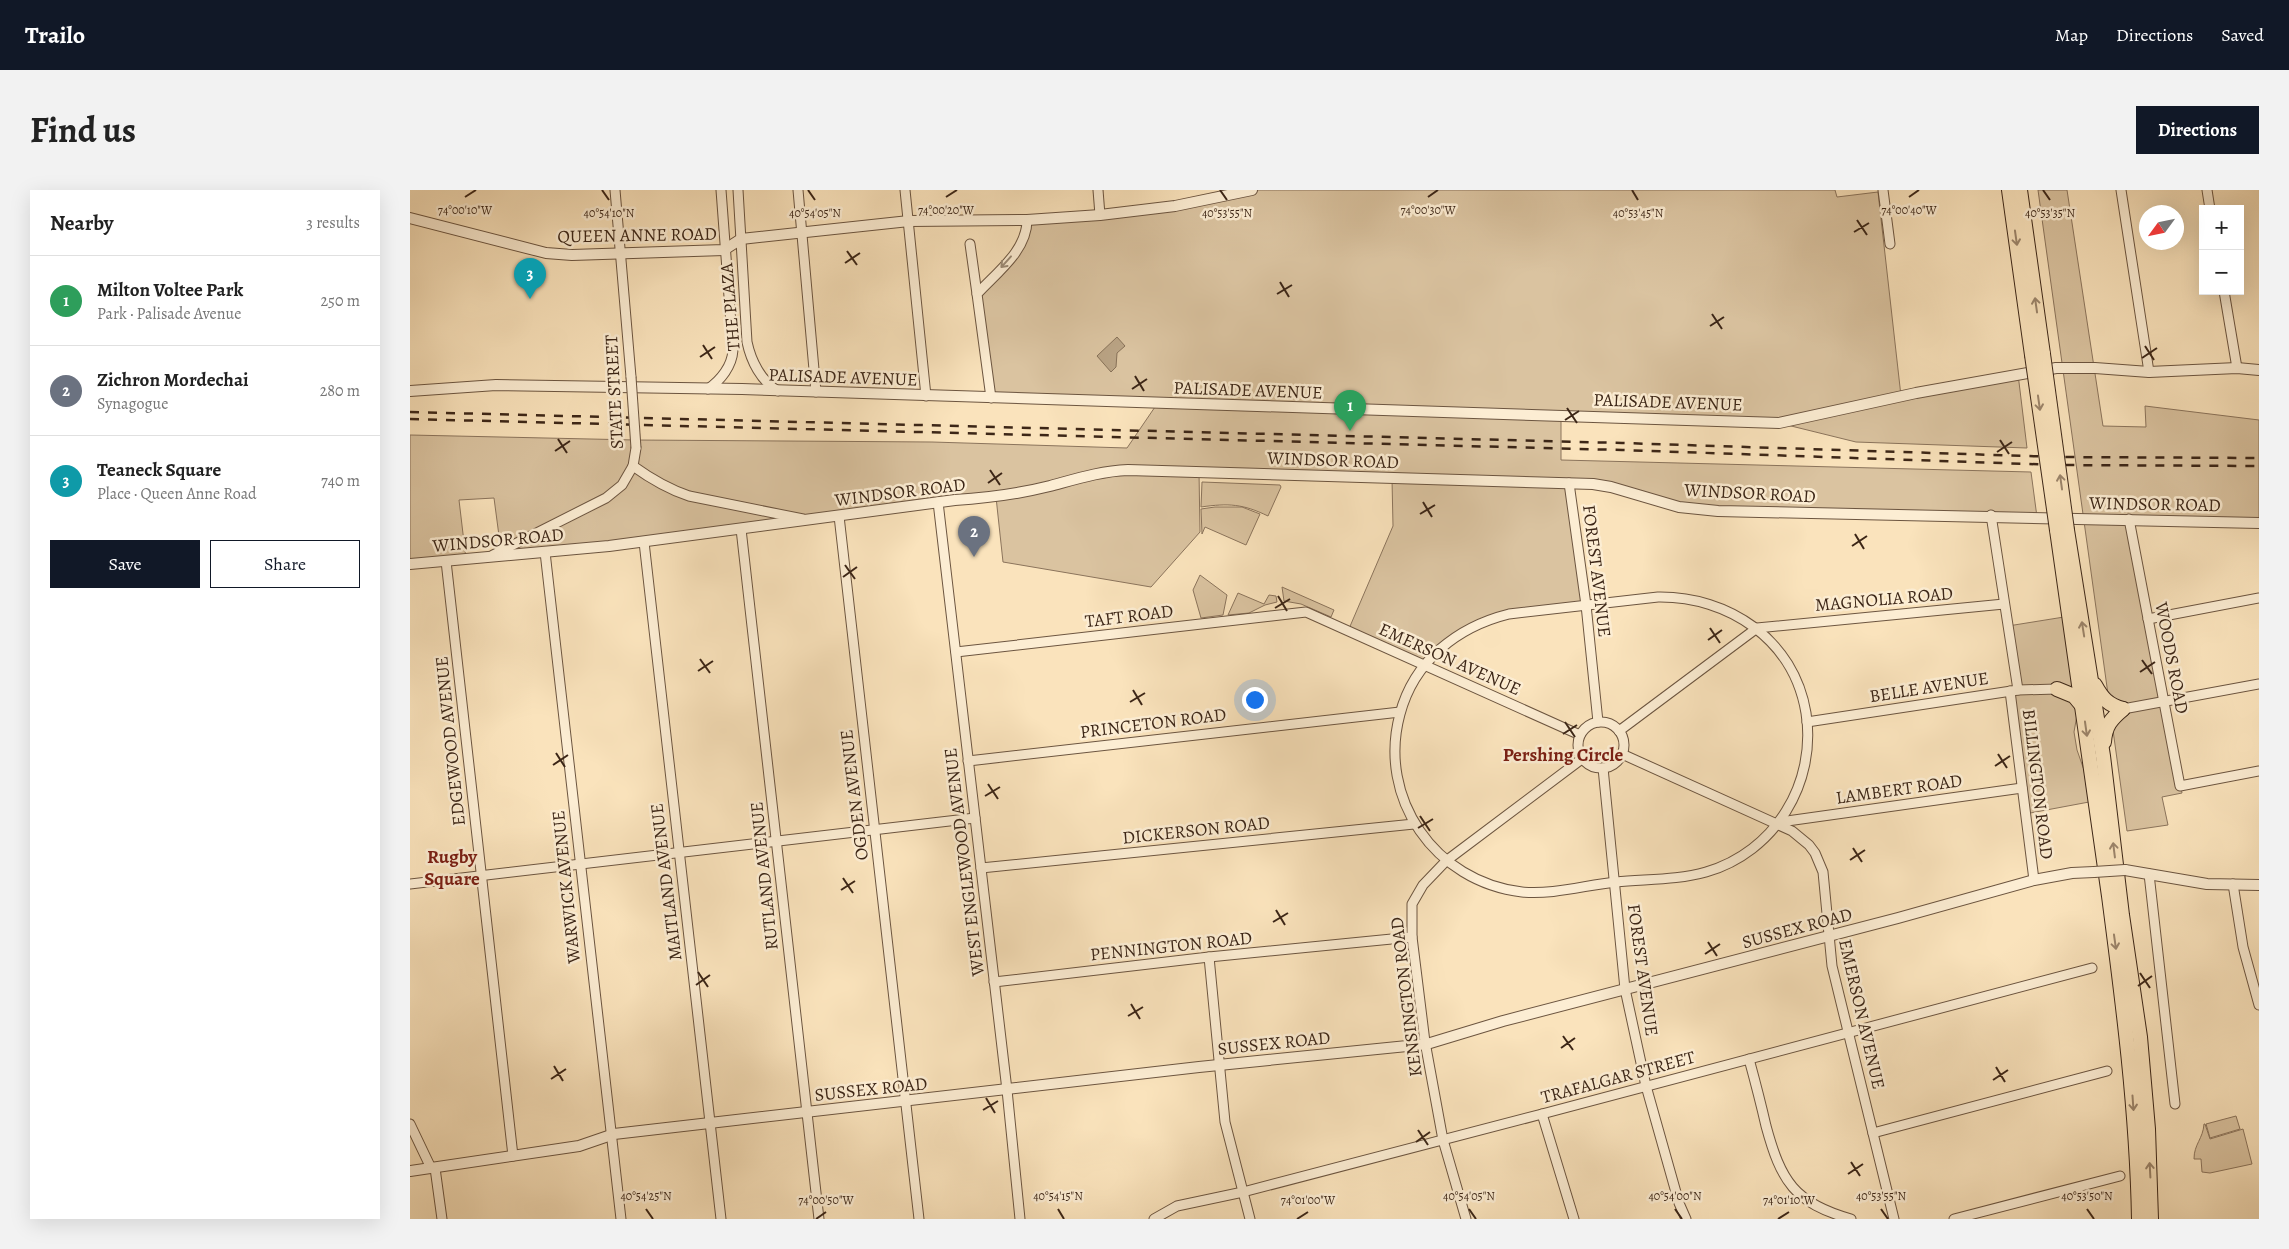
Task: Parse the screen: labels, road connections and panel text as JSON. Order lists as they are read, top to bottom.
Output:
{
  "streets": {
    "street": [
      "QUEEN ANNE ROAD",
      "THE PLAZA",
      "PALISADE AVENUE",
      "STATE STREET",
      "WINDSOR ROAD",
      "FOREST AVENUE",
      "MAGNOLIA ROAD",
      "TAFT ROAD",
      "WOODS ROAD",
      "EMERSON AVENUE",
      "BELLE AVENUE",
      "PRINCETON ROAD",
      "EDGEWOOD AVENUE",
      "BILLINGTON ROAD",
      "LAMBERT ROAD",
      "OGDEN AVENUE",
      "DICKERSON ROAD",
      "WEST ENGLEWOOD AVENUE",
      "RUTLAND AVENUE",
      "MAITLAND AVENUE",
      "WARWICK AVENUE",
      "SUSSEX ROAD",
      "PENNINGTON ROAD",
      "KENSINGTON ROAD",
      "TRAFALGAR STREET"
    ]
  },
  "crossings": [
    ["QUEEN ANNE ROAD", "THE PLAZA"],
    ["QUEEN ANNE ROAD", "STATE STREET"],
    ["THE PLAZA", "PALISADE AVENUE"],
    ["STATE STREET", "WINDSOR ROAD"],
    ["WINDSOR ROAD", "FOREST AVENUE"],
    ["WINDSOR ROAD", "WOODS ROAD"],
    ["WINDSOR ROAD", "EDGEWOOD AVENUE"],
    ["WINDSOR ROAD", "BILLINGTON ROAD"],
    ["WINDSOR ROAD", "OGDEN AVENUE"],
    ["WINDSOR ROAD", "WEST ENGLEWOOD AVENUE"],
    ["WINDSOR ROAD", "RUTLAND AVENUE"],
    ["WINDSOR ROAD", "MAITLAND AVENUE"],
    ["WINDSOR ROAD", "WARWICK AVENUE"],
    ["FOREST AVENUE", "EMERSON AVENUE"],
    ["FOREST AVENUE", "SUSSEX ROAD"],
    ["FOREST AVENUE", "KENSINGTON ROAD"],
    ["FOREST AVENUE", "TRAFALGAR STREET"],
    ["MAGNOLIA ROAD", "BILLINGTON ROAD"],
    ["TAFT ROAD", "EMERSON AVENUE"],
    ["TAFT ROAD", "WEST ENGLEWOOD AVENUE"],
    ["EMERSON AVENUE", "LAMBERT ROAD"],
    ["EMERSON AVENUE", "SUSSEX ROAD"],
    ["EMERSON AVENUE", "KENSINGTON ROAD"],
    ["EMERSON AVENUE", "TRAFALGAR STREET"],
    ["BELLE AVENUE", "BILLINGTON ROAD"],
    ["PRINCETON ROAD", "WEST ENGLEWOOD AVENUE"],
    ["EDGEWOOD AVENUE", "SUSSEX ROAD"],
    ["BILLINGTON ROAD", "LAMBERT ROAD"],
    ["BILLINGTON ROAD", "SUSSEX ROAD"],
    ["OGDEN AVENUE", "SUSSEX ROAD"],
    ["DICKERSON ROAD", "WEST ENGLEWOOD AVENUE"],
    ["WEST ENGLEWOOD AVENUE", "SUSSEX ROAD"],
    ["WEST ENGLEWOOD AVENUE", "PENNINGTON ROAD"],
    ["RUTLAND AVENUE", "SUSSEX ROAD"],
    ["MAITLAND AVENUE", "SUSSEX ROAD"],
    ["WARWICK AVENUE", "SUSSEX ROAD"],
    ["SUSSEX ROAD", "KENSINGTON ROAD"],
    ["PENNINGTON ROAD", "KENSINGTON ROAD"],
    ["KENSINGTON ROAD", "TRAFALGAR STREET"]
  ],
  "districts": ["Pershing Circle", "Rugby Square"],
  "north": "bottom left",
  "page": {
    "header": "Trailo",
    "nav": ["Map", "Directions", "Saved"],
    "title": "Find us",
    "buttons": [
      "Directions",
      ["Save", "Share"]
    ],
    "heading": ["Nearby", "3 results"],
    "map_buttons": ["+", "−"],
    "list": [
      {
        "mark": "1",
        "name": "Milton Voltee Park",
        "note": "Park · Palisade Avenue",
        "value": "250 m"
      },
      {
        "mark": "2",
        "name": "Zichron Mordechai",
        "note": "Synagogue",
        "value": "280 m"
      },
      {
        "mark": "3",
        "name": "Teaneck Square",
        "note": "Place · Queen Anne Road",
        "value": "740 m"
      }
    ],
    "pins": ["3", "1", "2"]
  },
  "coordinates": [
    "74°00'30\"W",
    "74°00'10\"W",
    "74°00'20\"W",
    "74°00'40\"W",
    "40°54'10\"N",
    "40°54'05\"N",
    "40°53'55\"N",
    "40°53'45\"N",
    "40°53'35\"N",
    "40°54'25\"N",
    "40°54'15\"N",
    "40°54'00\"N",
    "40°53'50\"N",
    "74°00'50\"W",
    "74°01'00\"W",
    "74°01'10\"W"
  ]
}
